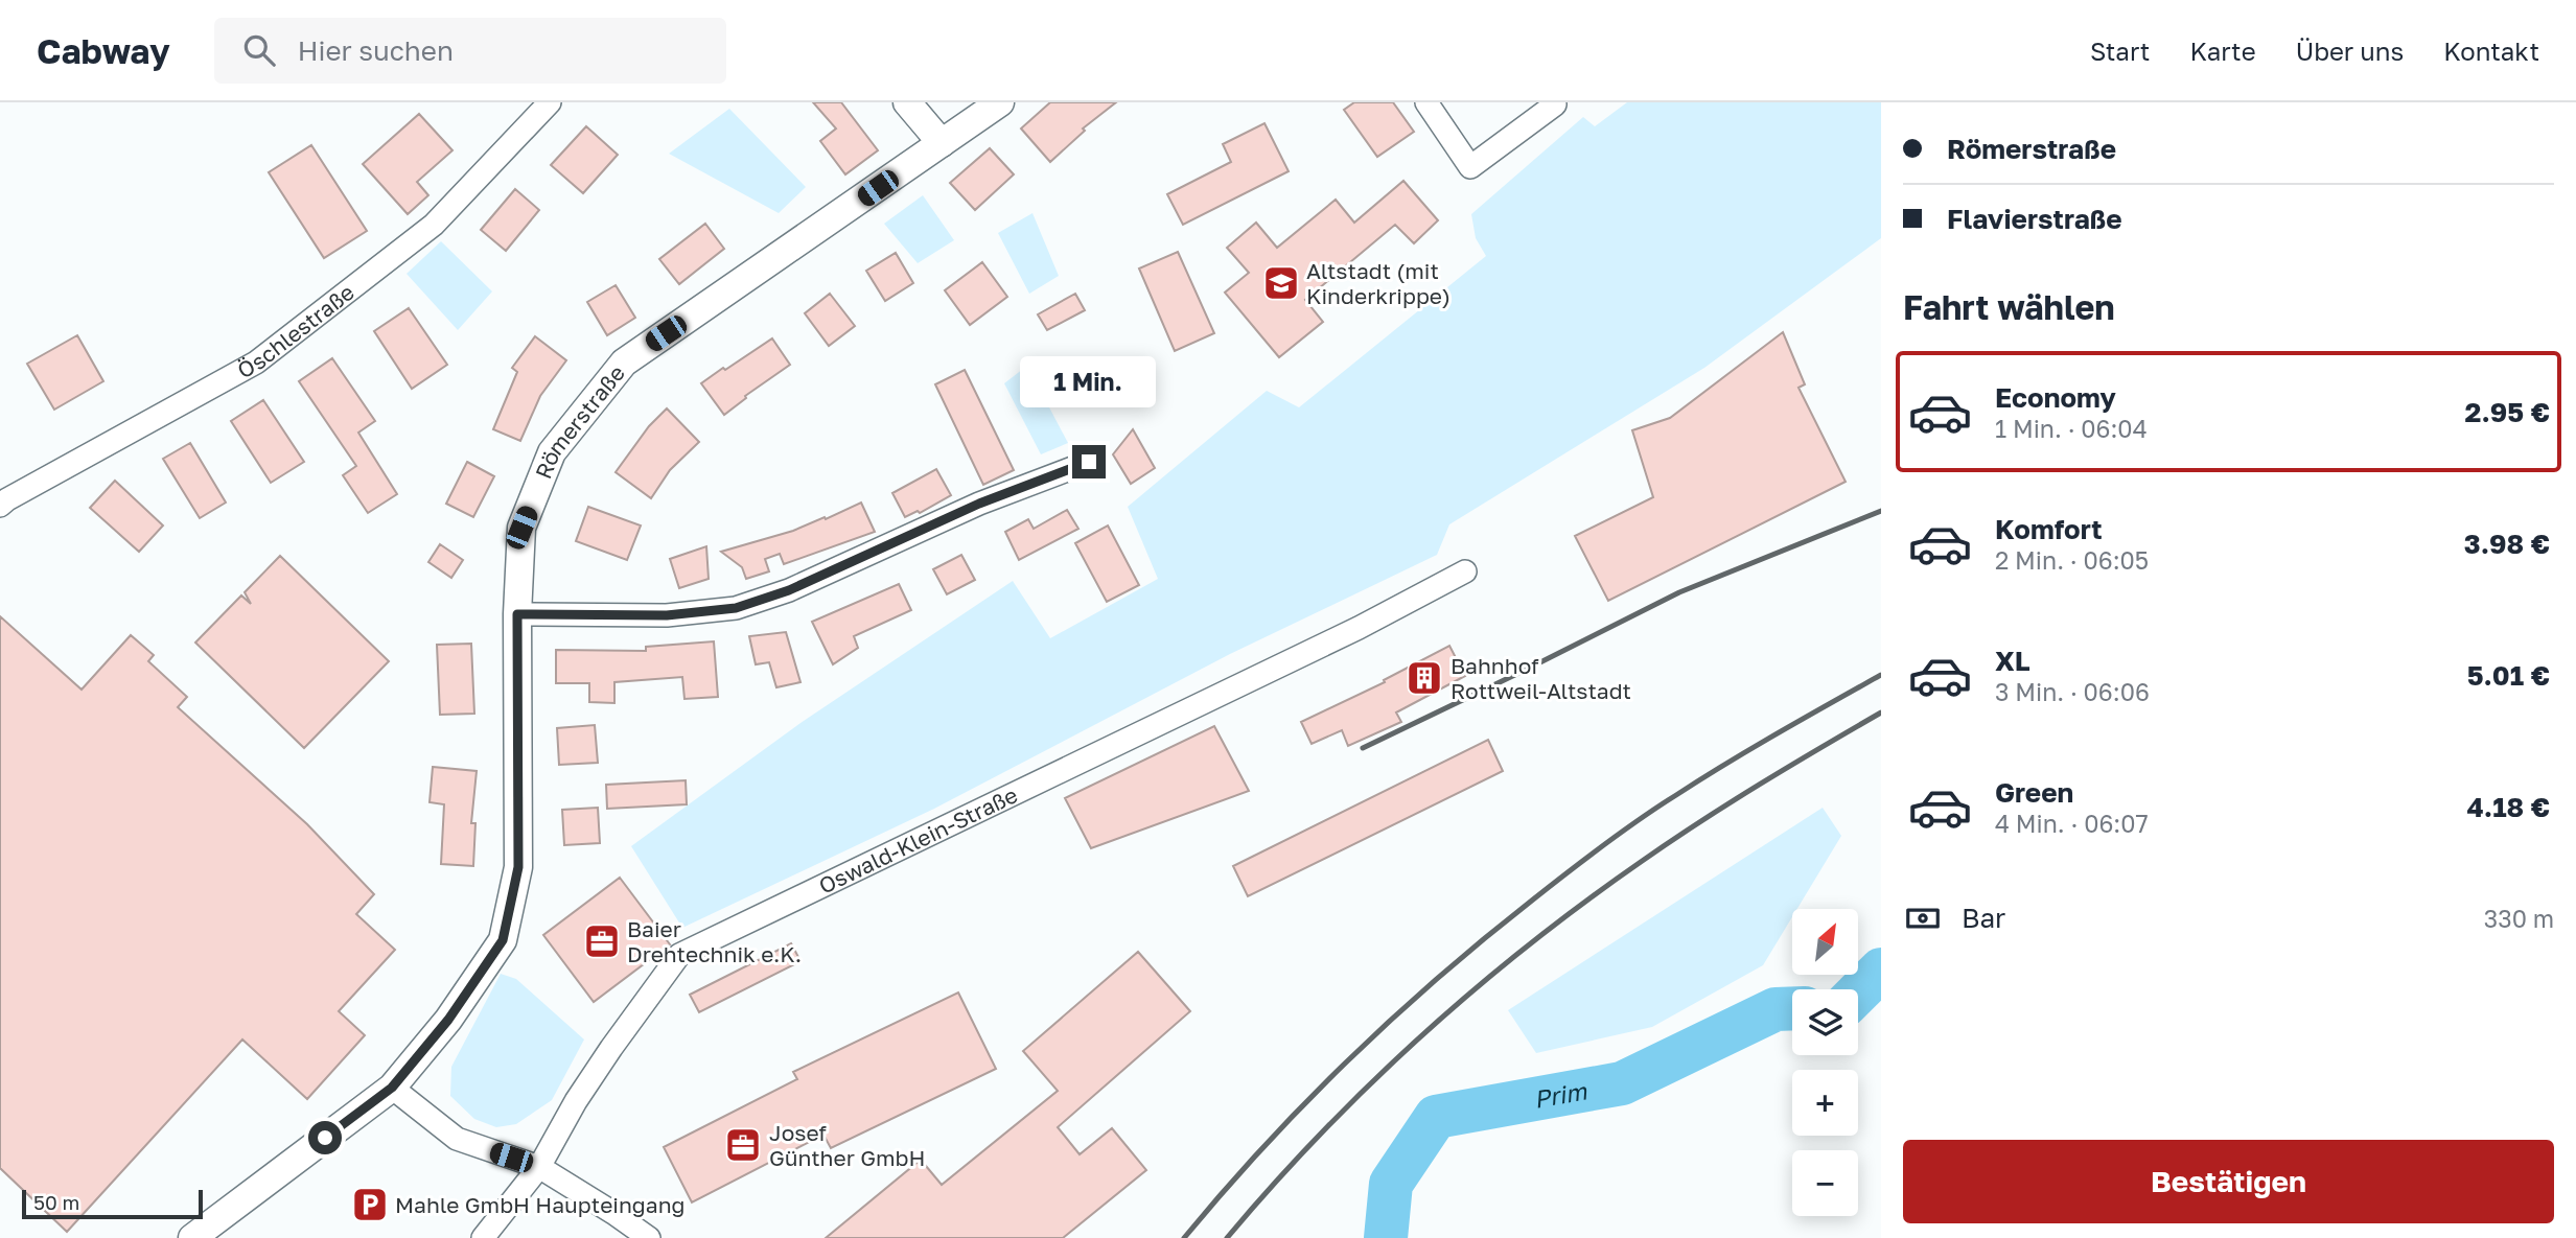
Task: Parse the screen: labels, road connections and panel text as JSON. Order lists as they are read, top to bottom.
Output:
{
  "streets": {
    "street": ["Öschlestraße", "Römerstraße", "Oswald-Klein-Straße"]
  },
  "water": ["Prim"],
  "places": {
    "school or university": ["Altstadt (mit Kinderkrippe)"],
    "building": ["Bahnhof Rottweil-Altstadt"],
    "office": ["Baier Drehtechnik e.K.", "Josef Günther GmbH"],
    "parking": ["Mahle GmbH Haupteingang"]
  },
  "scale_bar": "50 m",
  "north": "top right",
  "page": {
    "header": "Cabway",
    "search": "Hier suchen",
    "nav": [
      "Start",
      "Karte",
      "Über uns",
      "Kontakt"
    ],
    "banner": ["Römerstraße", "Flavierstraße"],
    "heading": "Fahrt wählen",
    "list": [
      {
        "name": "Economy",
        "note": "1 Min. · 06:04",
        "value": "2.95 €"
      },
      {
        "name": "Komfort",
        "note": "2 Min. · 06:05",
        "value": "3.98 €"
      },
      {
        "name": "XL",
        "note": "3 Min. · 06:06",
        "value": "5.01 €"
      },
      {
        "name": "Green",
        "note": "4 Min. · 06:07",
        "value": "4.18 €"
      }
    ],
    "bubble": "1 Min.",
    "pay": ["Bar", "330 m"],
    "map_buttons": ["+", "−"],
    "buttons": "Bestätigen",
    "scale": "50 m"
  }
}
